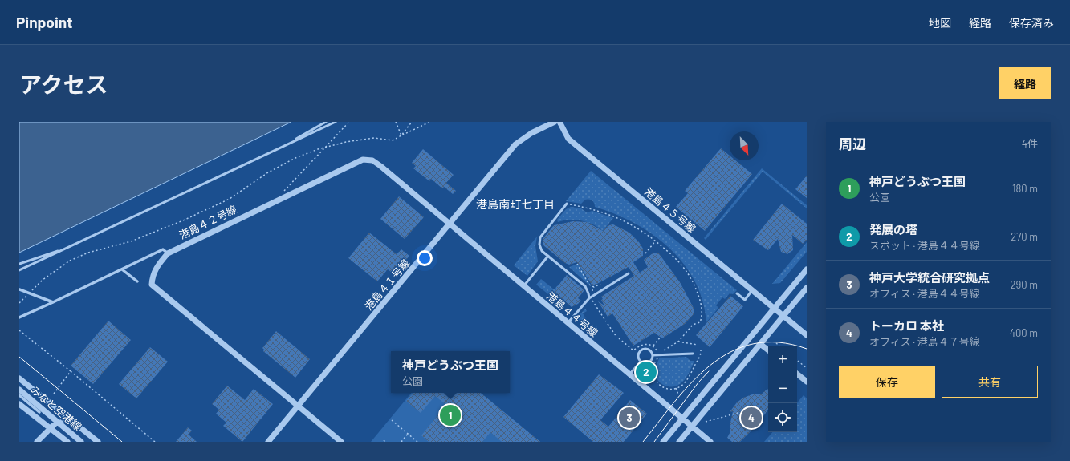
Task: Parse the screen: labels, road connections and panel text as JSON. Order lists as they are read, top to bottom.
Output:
{
  "streets": {
    "street": [
      "港島４５号線",
      "港島４２号線",
      "港島４１号線",
      "港島４４号線",
      "みなと空港線"
    ]
  },
  "crossings": [
    ["港島４２号線", "港島４１号線"],
    ["港島４２号線", "港島４４号線"],
    ["港島４１号線", "港島４４号線"]
  ],
  "districts": ["港島南町七丁目"],
  "north": "bottom right",
  "page": {
    "header": "Pinpoint",
    "nav": ["地図", "経路", "保存済み"],
    "title": "アクセス",
    "buttons": [
      "経路",
      ["保存", "共有"]
    ],
    "heading": ["周辺", "4件"],
    "list": [
      {
        "mark": "1",
        "name": "神戸どうぶつ王国",
        "note": "公園",
        "value": "180 m"
      },
      {
        "mark": "2",
        "name": "発展の塔",
        "note": "スポット · 港島４４号線",
        "value": "270 m"
      },
      {
        "mark": "3",
        "name": "神戸大学統合研究拠点",
        "note": "オフィス · 港島４４号線",
        "value": "290 m"
      },
      {
        "mark": "4",
        "name": "トーカロ 本社",
        "note": "オフィス · 港島４７号線",
        "value": "400 m"
      }
    ],
    "map_buttons": ["+", "−"],
    "popup": ["神戸どうぶつ王国", "公園"],
    "pins": [
      "2",
      "1",
      "3",
      "4"
    ]
  }
}
